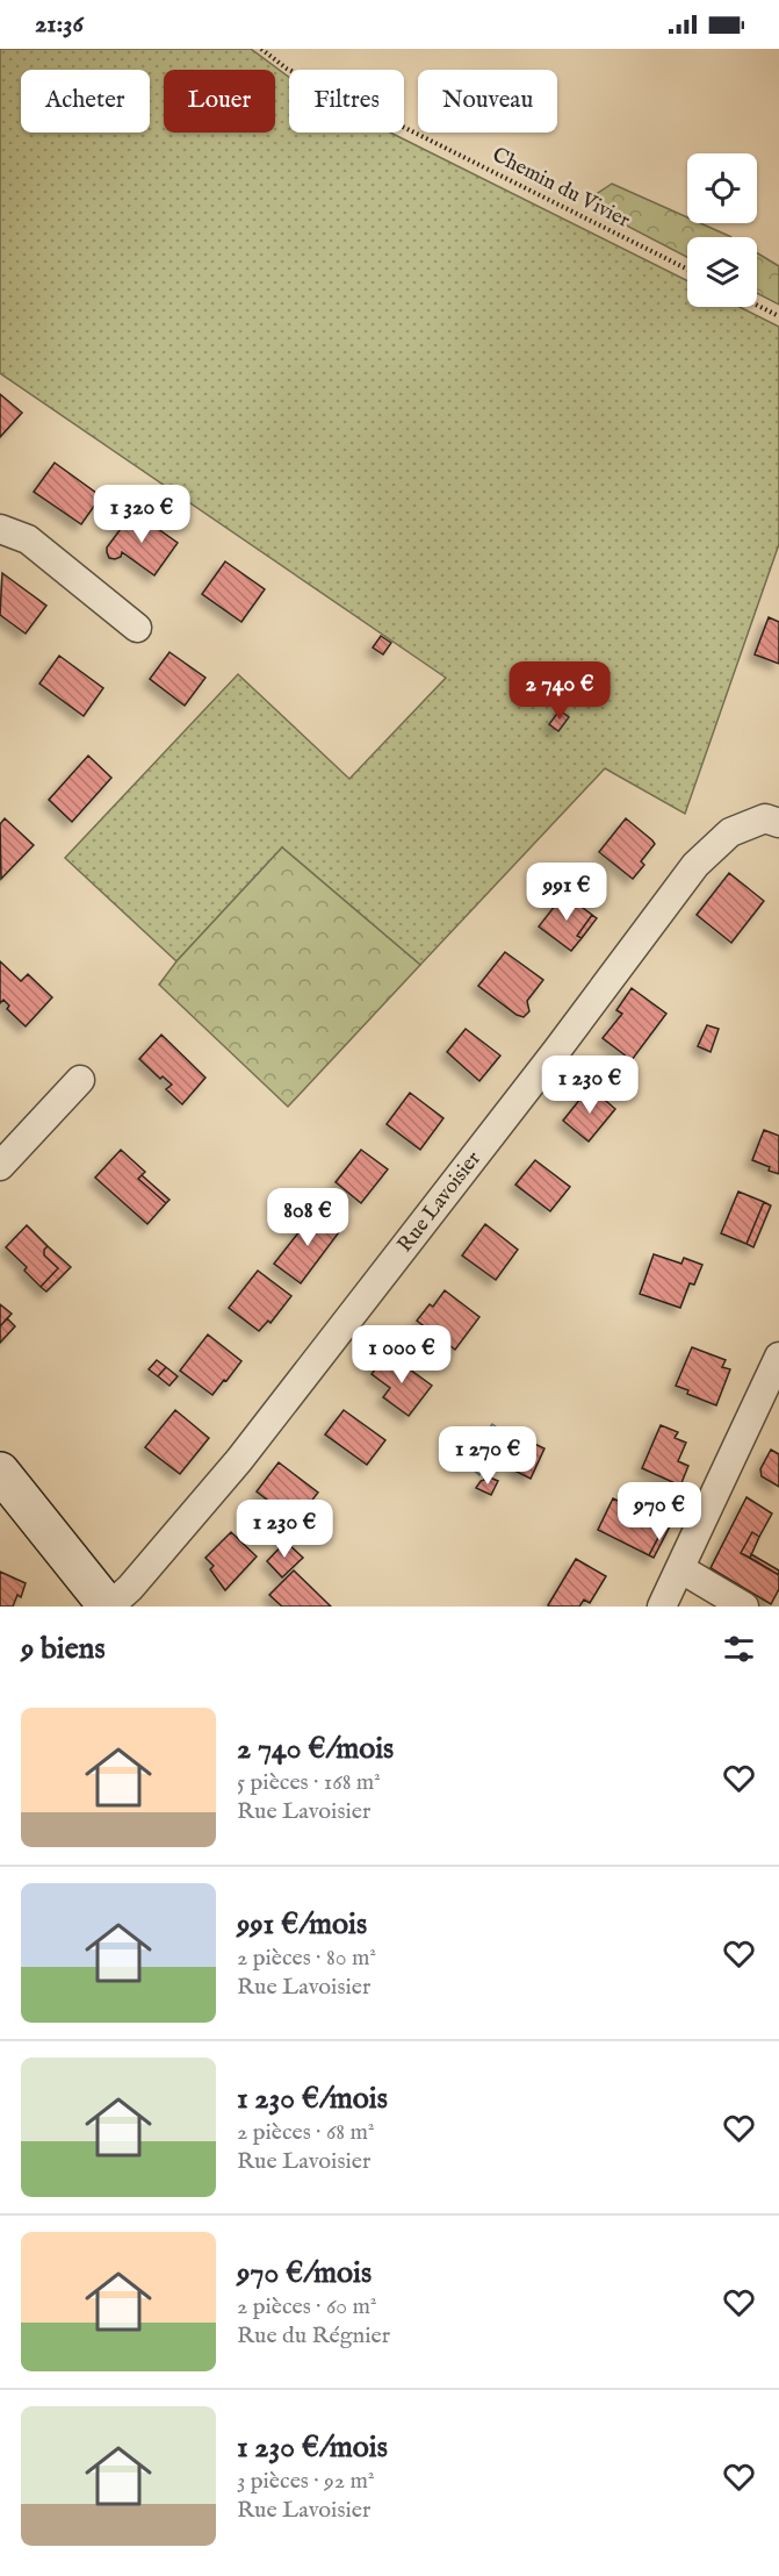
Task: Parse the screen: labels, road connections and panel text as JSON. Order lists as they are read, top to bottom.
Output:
{
  "streets": {
    "street": ["Rue Lavoisier"],
    "path": ["Chemin du Vivier"]
  },
  "page": {
    "status": "21:36",
    "chip": [
      "Acheter",
      "Louer",
      "Filtres",
      "Nouveau"
    ],
    "price": [
      "1 320 €",
      "2 740 €",
      "991 €",
      "1 230 €",
      "808 €",
      "1 000 €",
      "1 270 €",
      "970 €",
      "1 230 €"
    ],
    "heading": "9 biens",
    "list": [
      {
        "name": "2 740 €/mois",
        "note": "5 pièces · 168 m² · Rue Lavoisier"
      },
      {
        "name": "991 €/mois",
        "note": "2 pièces · 80 m² · Rue Lavoisier"
      },
      {
        "name": "1 230 €/mois",
        "note": "2 pièces · 68 m² · Rue Lavoisier"
      },
      {
        "name": "970 €/mois",
        "note": "2 pièces · 60 m² · Rue du Régnier"
      },
      {
        "name": "1 230 €/mois",
        "note": "3 pièces · 92 m² · Rue Lavoisier"
      }
    ]
  }
}
